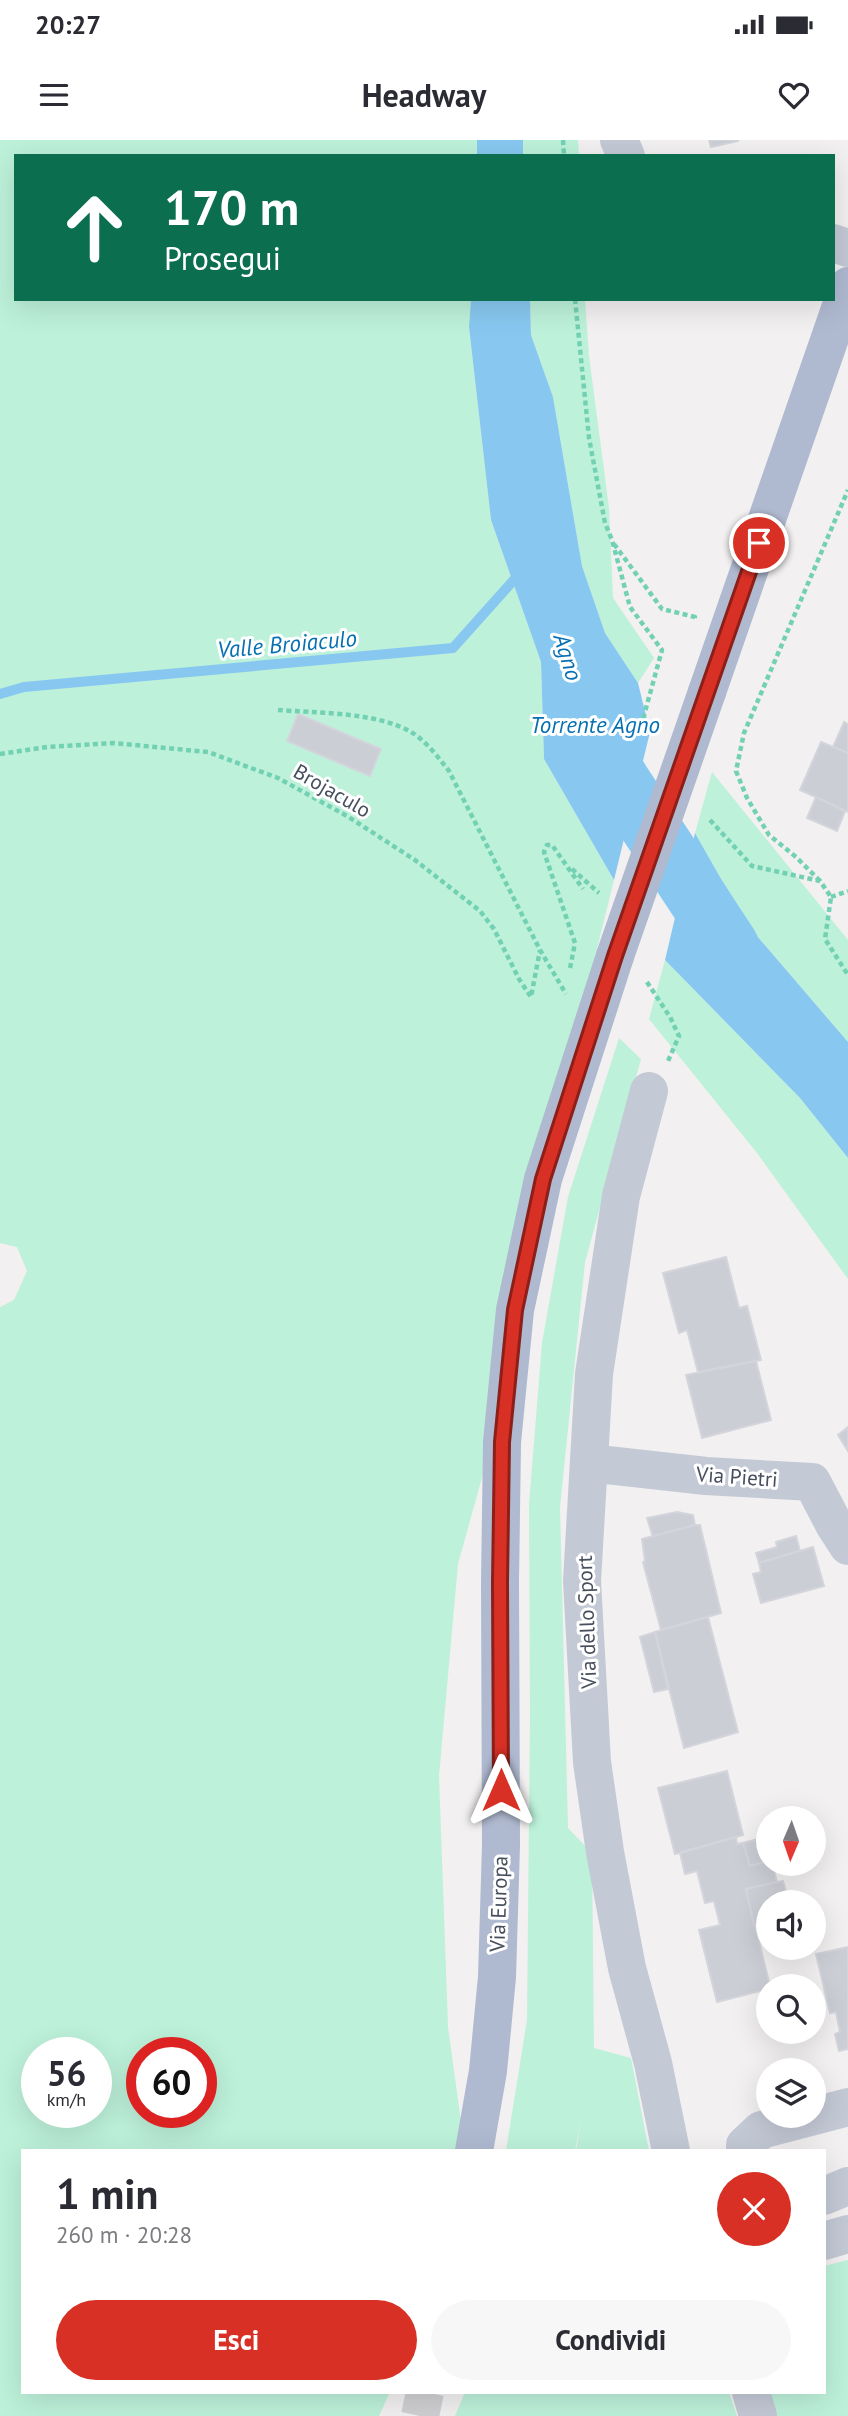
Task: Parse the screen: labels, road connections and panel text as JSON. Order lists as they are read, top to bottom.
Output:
{
  "streets": {
    "main road": ["Via Europa"],
    "street": ["Via Pietri", "Via dello Sport"],
    "path": ["Brojaculo"]
  },
  "crossings": [
    ["Via Pietri", "Via dello Sport"]
  ],
  "water": ["Valle Broiaculo", "Agno", "Torrente Agno"],
  "north": "bottom",
  "page": {
    "status": "20:27",
    "header": "Headway",
    "turn": ["170 m", "Prosegui"],
    "speed": "56 km/h",
    "limit": "60",
    "heading": ["1 min", "260 m · 20:28"],
    "buttons": ["Esci", "Condividi"]
  }
}
